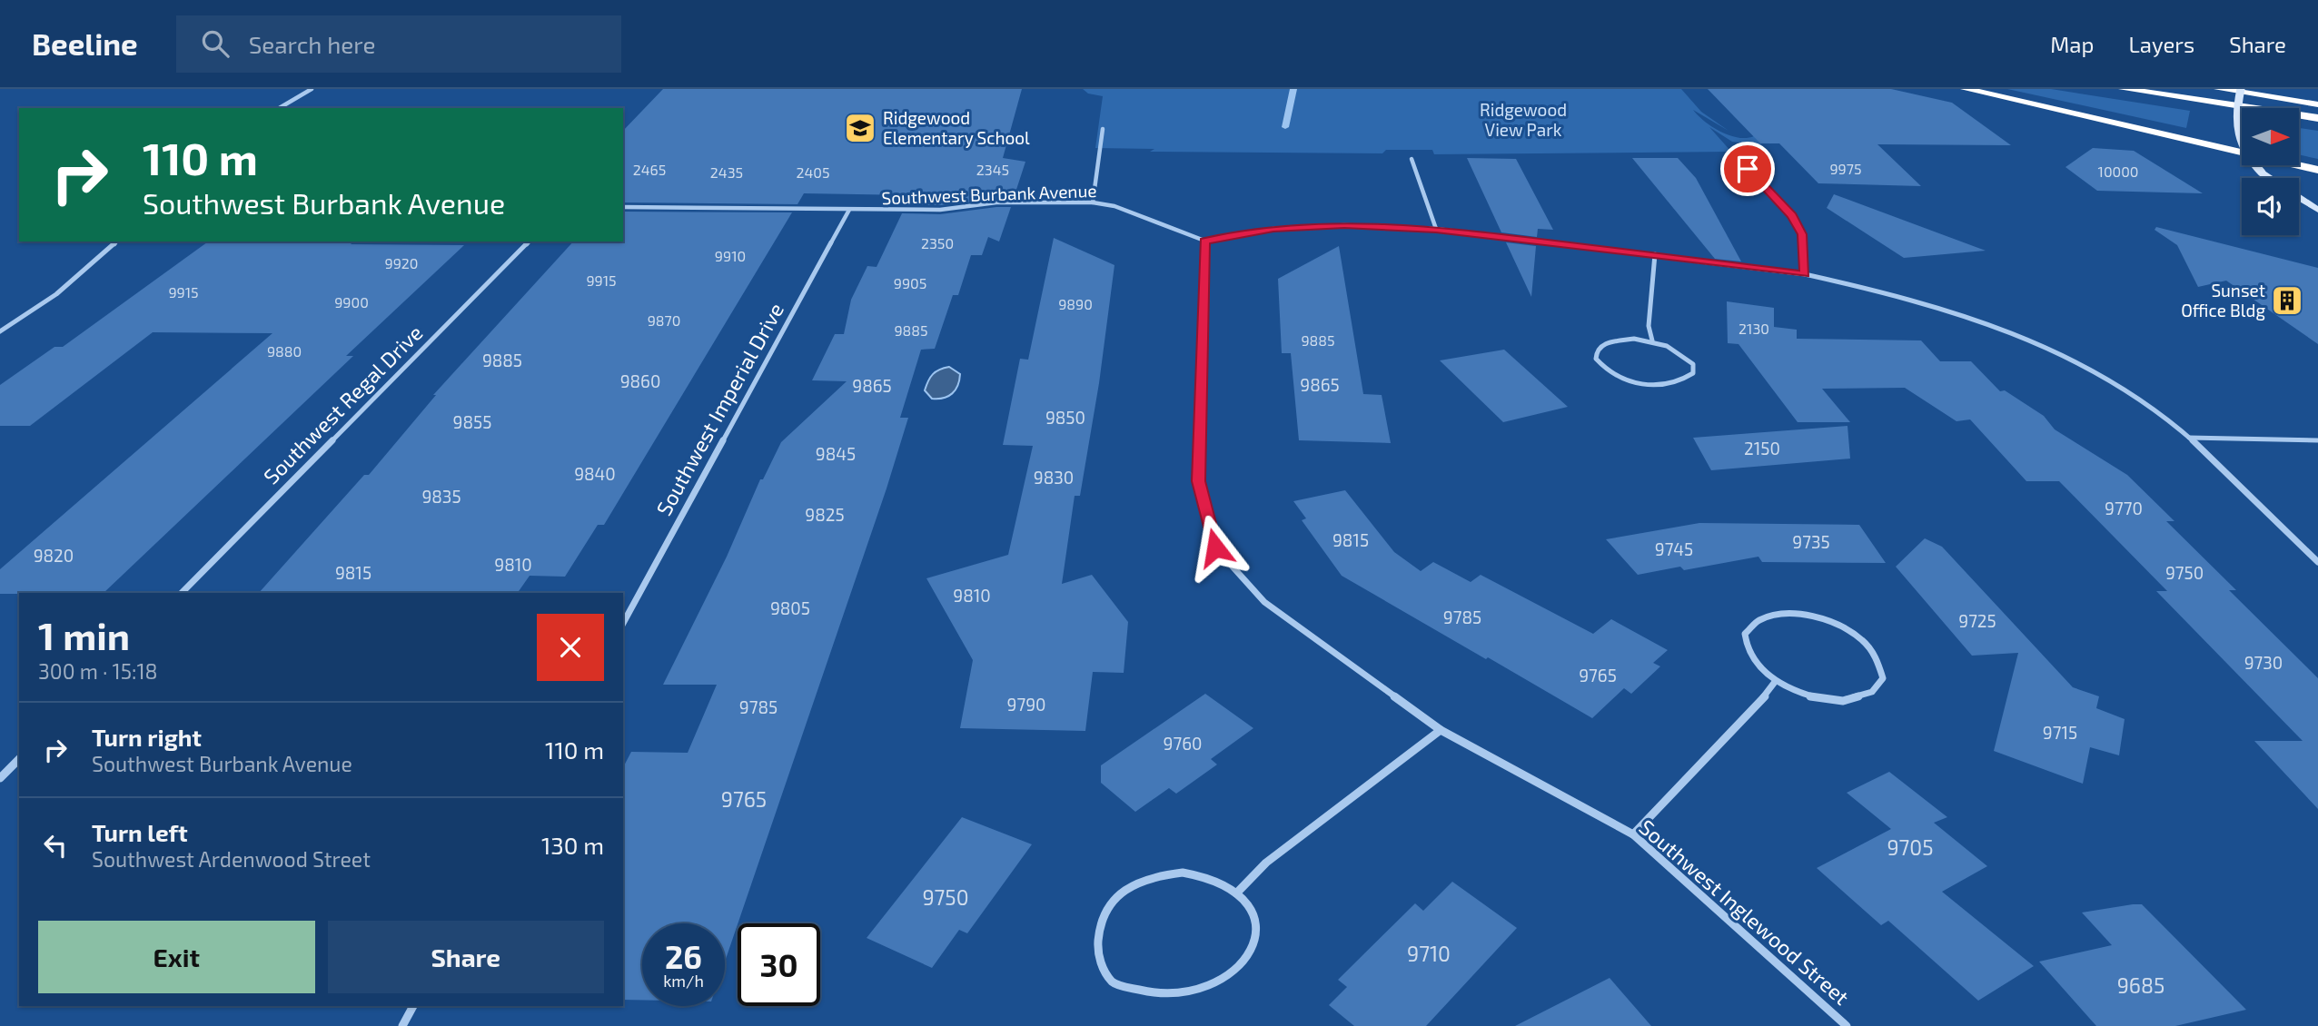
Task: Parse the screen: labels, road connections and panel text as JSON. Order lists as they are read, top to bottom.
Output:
{
  "streets": {
    "street": [
      "Southwest Burbank Avenue",
      "Southwest Regal Drive",
      "Southwest Imperial Drive",
      "Southwest Inglewood Street"
    ]
  },
  "crossings": [
    ["Southwest Burbank Avenue", "Southwest Imperial Drive"],
    ["Southwest Burbank Avenue", "Southwest Inglewood Street"]
  ],
  "parks": ["Ridgewood View Park"],
  "places": {
    "school or university": ["Ridgewood Elementary School"],
    "building": ["Sunset Office Bldg"]
  },
  "house_numbers": [
    "9975",
    "2465",
    "2345",
    "10000",
    "2435",
    "2405",
    "2350",
    "9910",
    "9920",
    "9915",
    "9905",
    "9915",
    "9900",
    "9890",
    "9870",
    "2130",
    "9885",
    "9885",
    "9880",
    "9885",
    "9860",
    "9865",
    "9865",
    "9850",
    "9855",
    "2150",
    "9845",
    "9840",
    "9830",
    "9835",
    "9770",
    "9825",
    "9815",
    "9735",
    "9745",
    "9820",
    "9810",
    "9815",
    "9750",
    "9810",
    "9805",
    "9785",
    "9725",
    "9730",
    "9765",
    "9790",
    "9785",
    "9715",
    "9760",
    "9765",
    "9705",
    "9750",
    "9710",
    "9685"
  ],
  "north": "right",
  "page": {
    "header": "Beeline",
    "search": "Search here",
    "nav": ["Map", "Layers", "Share"],
    "turn": ["110 m", "Southwest Burbank Avenue"],
    "heading": ["1 min", "300 m · 15:18"],
    "list": [
      {
        "name": "Turn right",
        "note": "Southwest Burbank Avenue",
        "value": "110 m"
      },
      {
        "name": "Turn left",
        "note": "Southwest Ardenwood Street",
        "value": "130 m"
      }
    ],
    "buttons": ["Exit", "Share"],
    "speed": "26 km/h",
    "limit": "30"
  }
}
